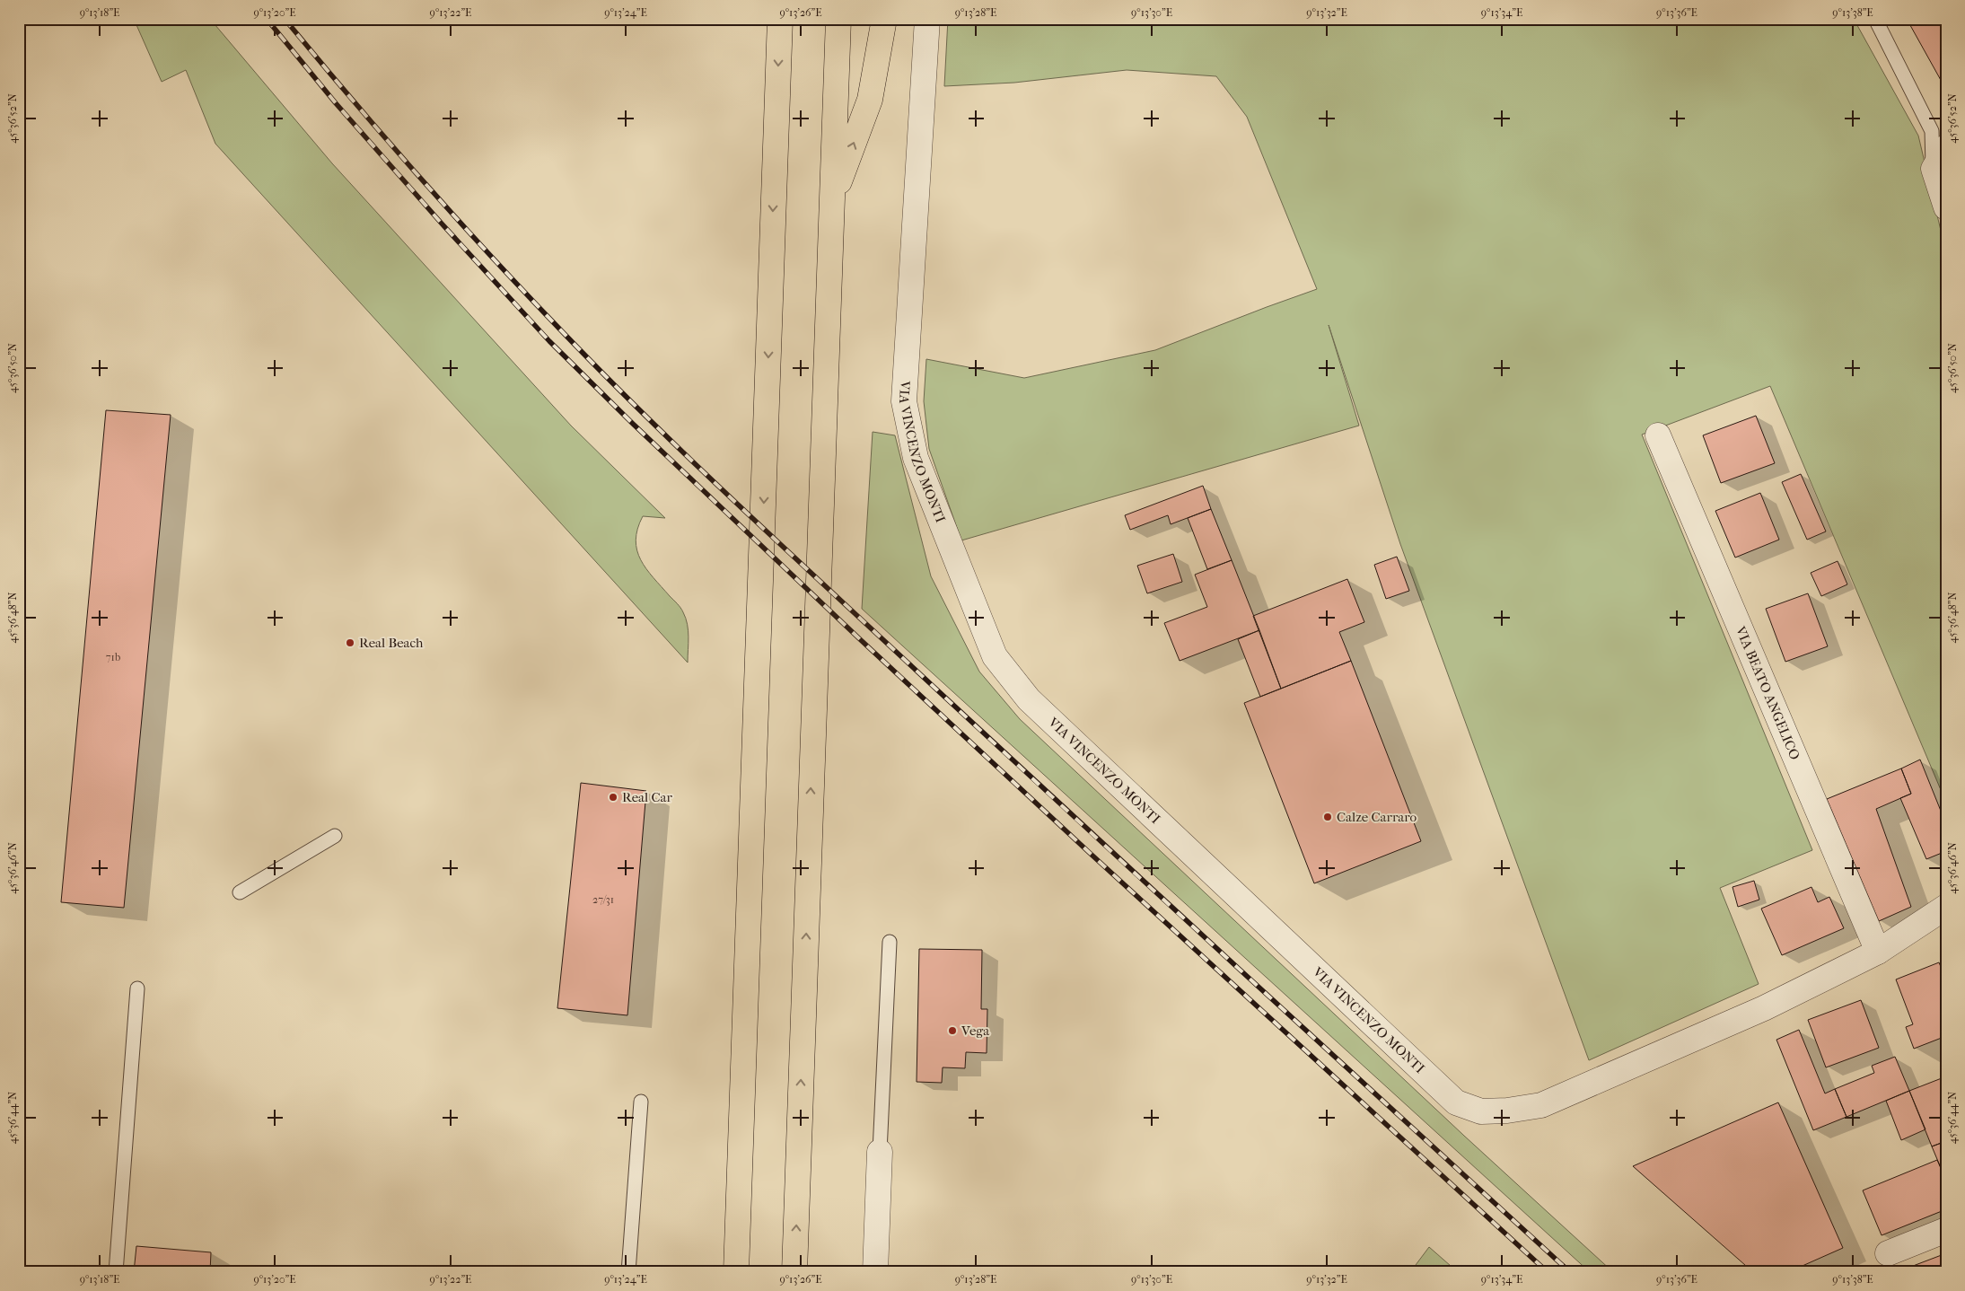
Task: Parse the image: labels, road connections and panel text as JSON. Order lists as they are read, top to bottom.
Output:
{
  "streets": {
    "street": ["VIA VINCENZO MONTI", "VIA BEATO ANGELICO"]
  },
  "crossings": [
    ["VIA VINCENZO MONTI", "VIA BEATO ANGELICO"]
  ],
  "places": [
    "Real Beach",
    "Real Car",
    "Calze Carraro",
    "Vega"
  ],
  "house_numbers": ["71b", "27/31"],
  "coordinates": [
    "9°13'18\"E",
    "9°13'20\"E",
    "9°13'22\"E",
    "9°13'24\"E",
    "9°13'26\"E",
    "9°13'28\"E",
    "9°13'30\"E",
    "9°13'32\"E",
    "9°13'34\"E",
    "9°13'36\"E",
    "9°13'38\"E",
    "45°36'52\"N",
    "45°36'50\"N",
    "45°36'48\"N",
    "45°36'46\"N",
    "45°36'44\"N"
  ]
}
